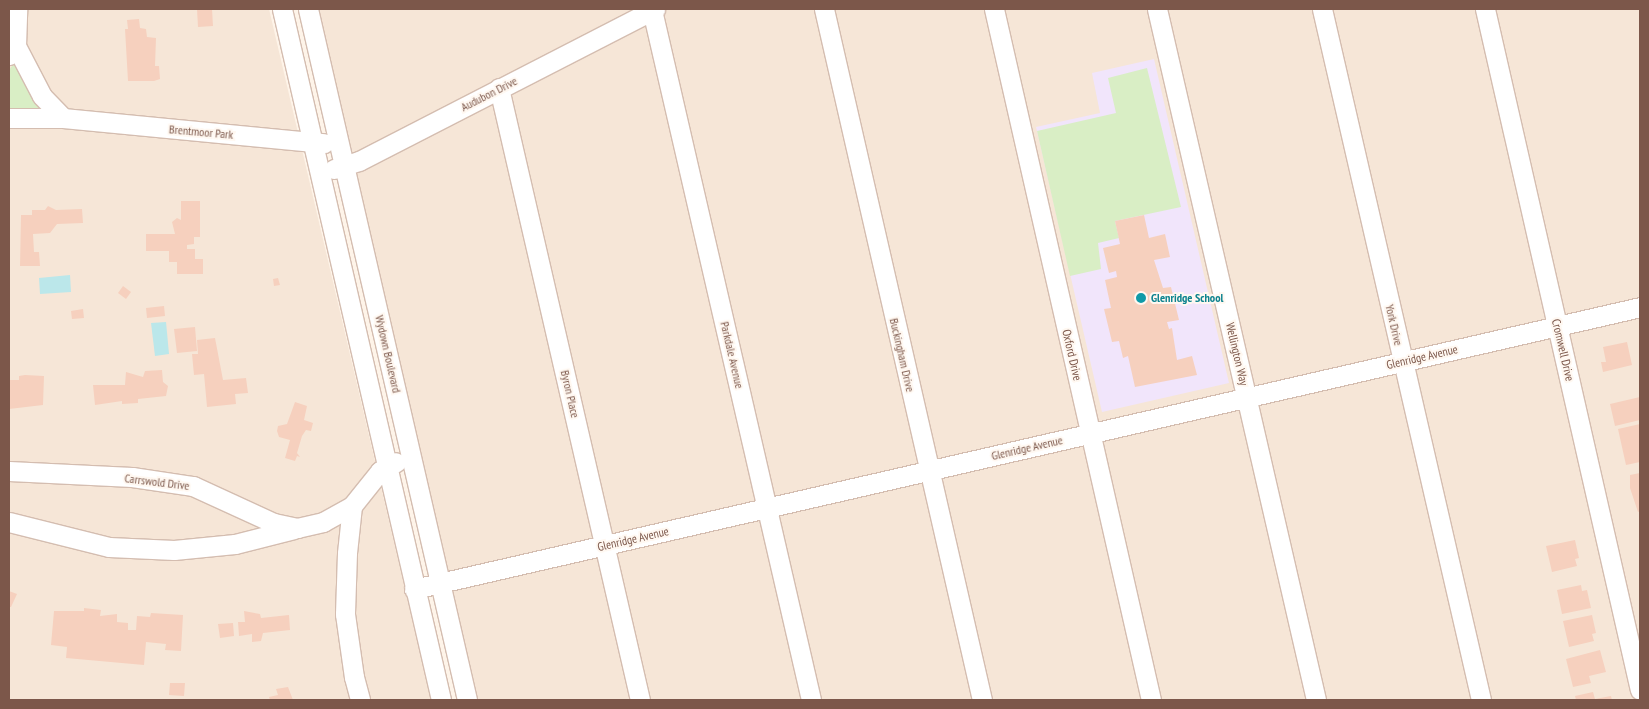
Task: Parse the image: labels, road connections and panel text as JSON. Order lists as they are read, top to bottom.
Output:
{
  "streets": {
    "street": [
      "Audubon Drive",
      "Brentmoor Park",
      "York Drive",
      "Cromwell Drive",
      "Wydown Boulevard",
      "Wellington Way",
      "Parkdale Avenue",
      "Buckingham Drive",
      "Oxford Drive",
      "Glenridge Avenue",
      "Byron Place",
      "Carrswold Drive"
    ]
  },
  "crossings": [
    ["Audubon Drive", "Wydown Boulevard"],
    ["Audubon Drive", "Parkdale Avenue"],
    ["Audubon Drive", "Byron Place"],
    ["Brentmoor Park", "Wydown Boulevard"],
    ["York Drive", "Glenridge Avenue"],
    ["Cromwell Drive", "Glenridge Avenue"],
    ["Wydown Boulevard", "Glenridge Avenue"],
    ["Wydown Boulevard", "Carrswold Drive"],
    ["Wellington Way", "Glenridge Avenue"],
    ["Parkdale Avenue", "Glenridge Avenue"],
    ["Buckingham Drive", "Glenridge Avenue"],
    ["Oxford Drive", "Glenridge Avenue"],
    ["Glenridge Avenue", "Byron Place"]
  ],
  "places": ["Glenridge School"]
}
